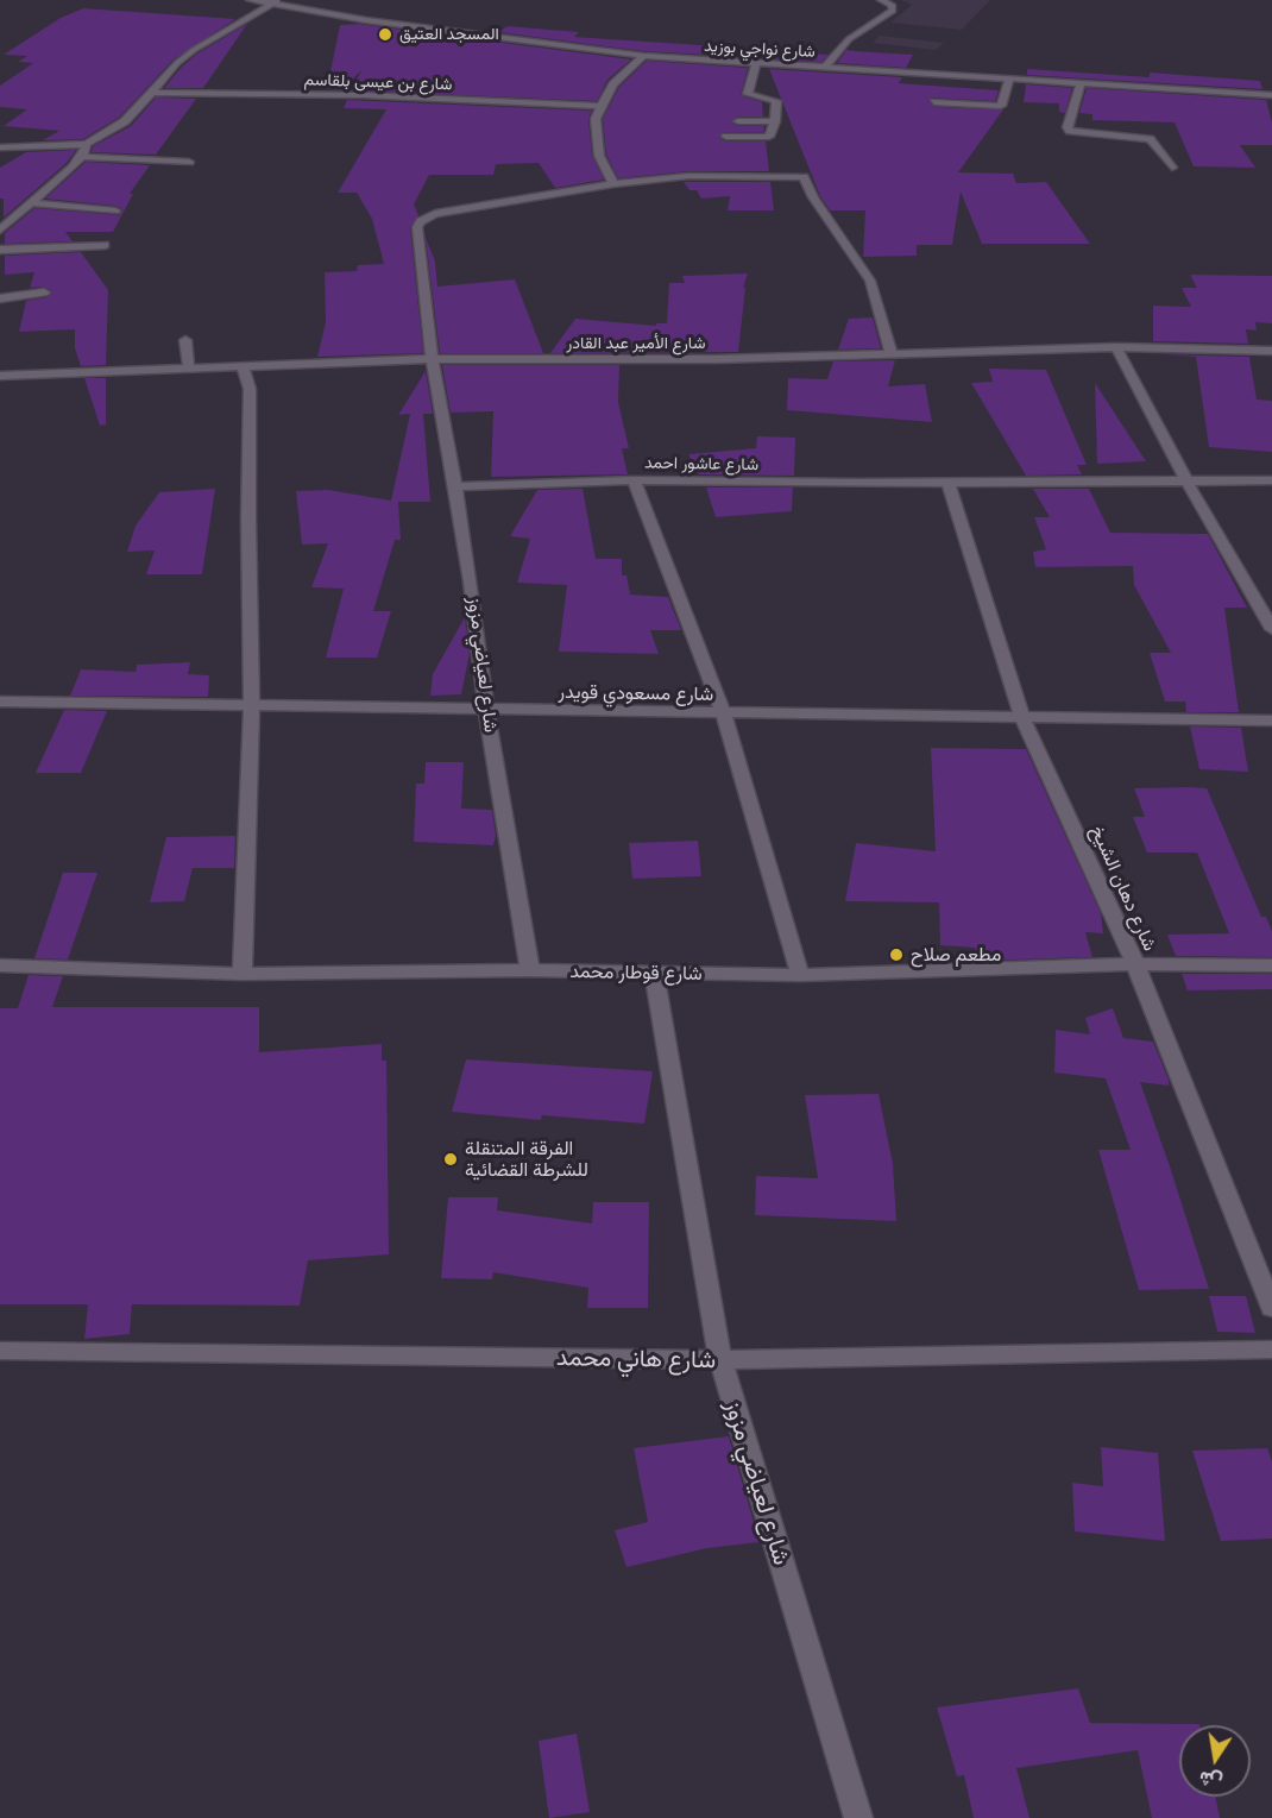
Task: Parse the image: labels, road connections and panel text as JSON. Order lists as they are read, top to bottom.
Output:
{
  "streets": {
    "street": [
      "شارع نواجي بوزيد",
      "شارع بن عيسى بلقاسم",
      "شارع الأمير عبد القادر",
      "شارع عاشور احمد",
      "شارع لعياضي مزوز",
      "شارع مسعودي قويدر",
      "شارع دهان الشيخ",
      "شارع قوطار محمد",
      "شارع هاني محمد"
    ]
  },
  "crossings": [
    ["شارع الأمير عبد القادر", "شارع لعياضي مزوز"],
    ["شارع عاشور احمد", "شارع لعياضي مزوز"],
    ["شارع عاشور احمد", "شارع دهان الشيخ"],
    ["شارع لعياضي مزوز", "شارع مسعودي قويدر"],
    ["شارع لعياضي مزوز", "شارع قوطار محمد"],
    ["شارع لعياضي مزوز", "شارع هاني محمد"],
    ["شارع مسعودي قويدر", "شارع دهان الشيخ"],
    ["شارع دهان الشيخ", "شارع قوطار محمد"]
  ],
  "places": ["المسجد العتيق", "مطعم صلاح", "الفرقة المتنقلة للشرطة القضائية"],
  "north": "bottom"
}
